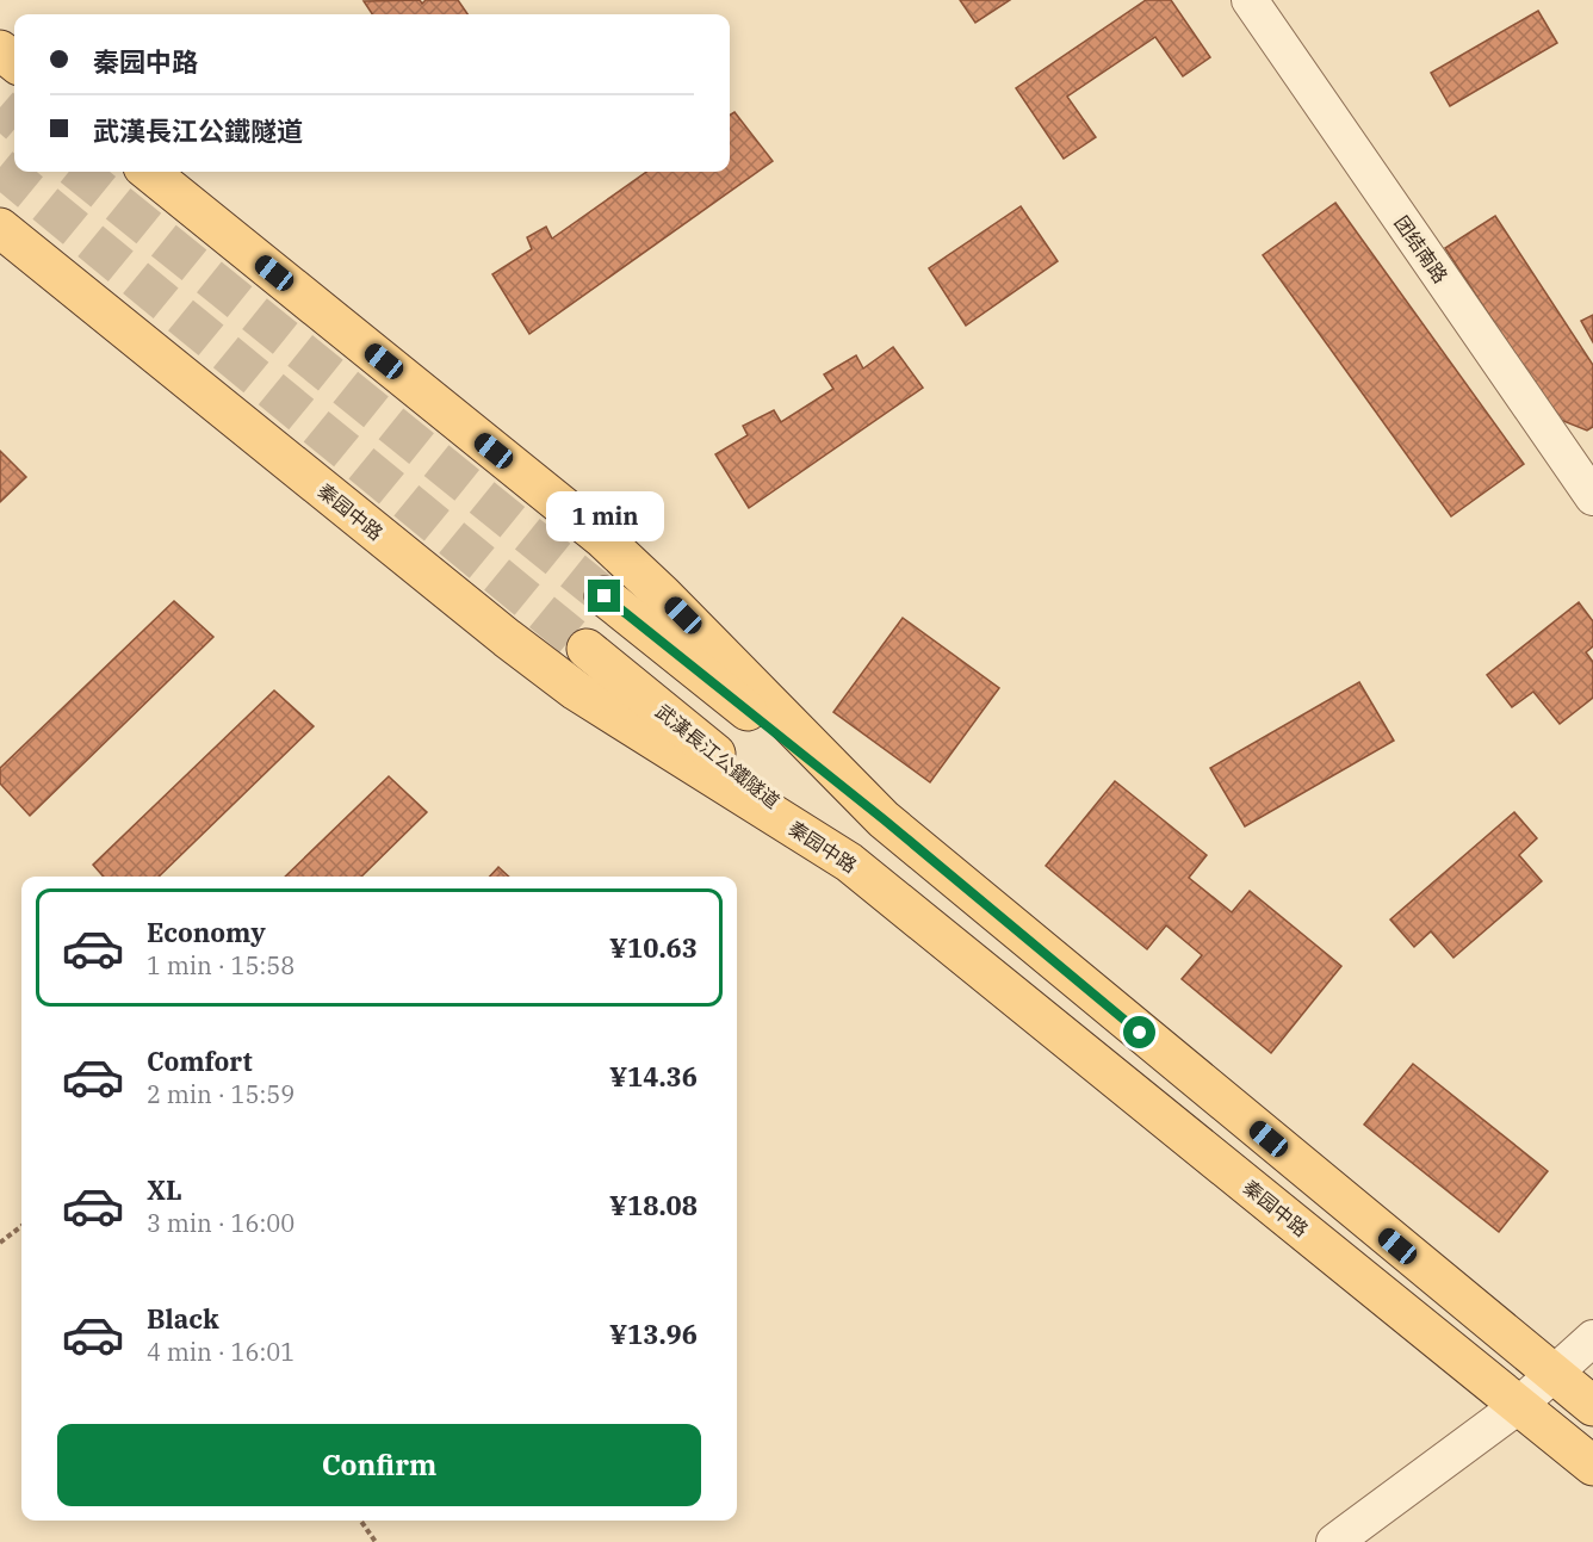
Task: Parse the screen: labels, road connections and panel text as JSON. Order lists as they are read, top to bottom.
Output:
{
  "streets": {
    "main road": ["秦园中路", "武漢長江公鐵隧道"],
    "street": ["团结南路"]
  },
  "crossings": [
    ["秦园中路", "武漢長江公鐵隧道"]
  ],
  "page": {
    "banner": ["秦园中路", "武漢長江公鐵隧道"],
    "bubble": "1 min",
    "list": [
      {
        "name": "Economy",
        "note": "1 min · 15:58",
        "value": "¥10.63"
      },
      {
        "name": "Comfort",
        "note": "2 min · 15:59",
        "value": "¥14.36"
      },
      {
        "name": "XL",
        "note": "3 min · 16:00",
        "value": "¥18.08"
      },
      {
        "name": "Black",
        "note": "4 min · 16:01",
        "value": "¥13.96"
      }
    ],
    "buttons": "Confirm"
  }
}
